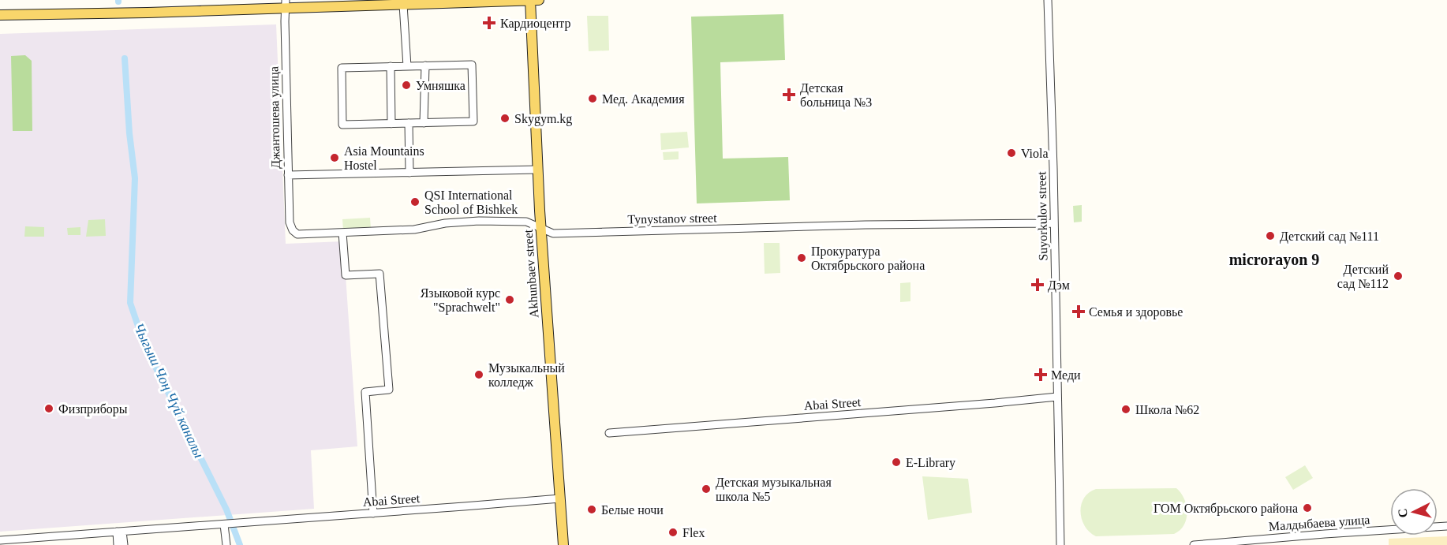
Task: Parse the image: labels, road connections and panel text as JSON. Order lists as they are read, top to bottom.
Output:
{
  "streets": {
    "main road": ["Akhunbaev street"],
    "street": [
      "Джантошева улица",
      "Suyorkulov street",
      "Tynystanov street",
      "Abai Street",
      "Малдыбаева улица"
    ]
  },
  "crossings": [
    ["Джантошева улица", "Tynystanov street"],
    ["Suyorkulov street", "Tynystanov street"],
    ["Suyorkulov street", "Abai Street"],
    ["Tynystanov street", "Akhunbaev street"],
    ["Akhunbaev street", "Abai Street"]
  ],
  "districts": ["microrayon 9"],
  "water": ["Чыгыш Чоң Чүй каналы"],
  "places": {
    "health": [
      "Кардиоцентр",
      "Детская больница №3",
      "Дэм",
      "Семья и здоровье",
      "Меди"
    ],
    "other": [
      "Умняшка",
      "Мед. Академия",
      "Skygym.kg",
      "Viola",
      "Asia Mountains Hostel",
      "QSI International School of Bishkek",
      "Детский сад №111",
      "Прокуратура Октябрьского района",
      "Детский сад №112",
      "Языковой курс \"Sprachwelt\"",
      "Музыкальный колледж",
      "Физприборы",
      "Школа №62",
      "E-Library",
      "Детская музыкальная школа №5",
      "ГОМ Октябрьского района",
      "Белые ночи",
      "Flex"
    ]
  },
  "north": "left"
}
